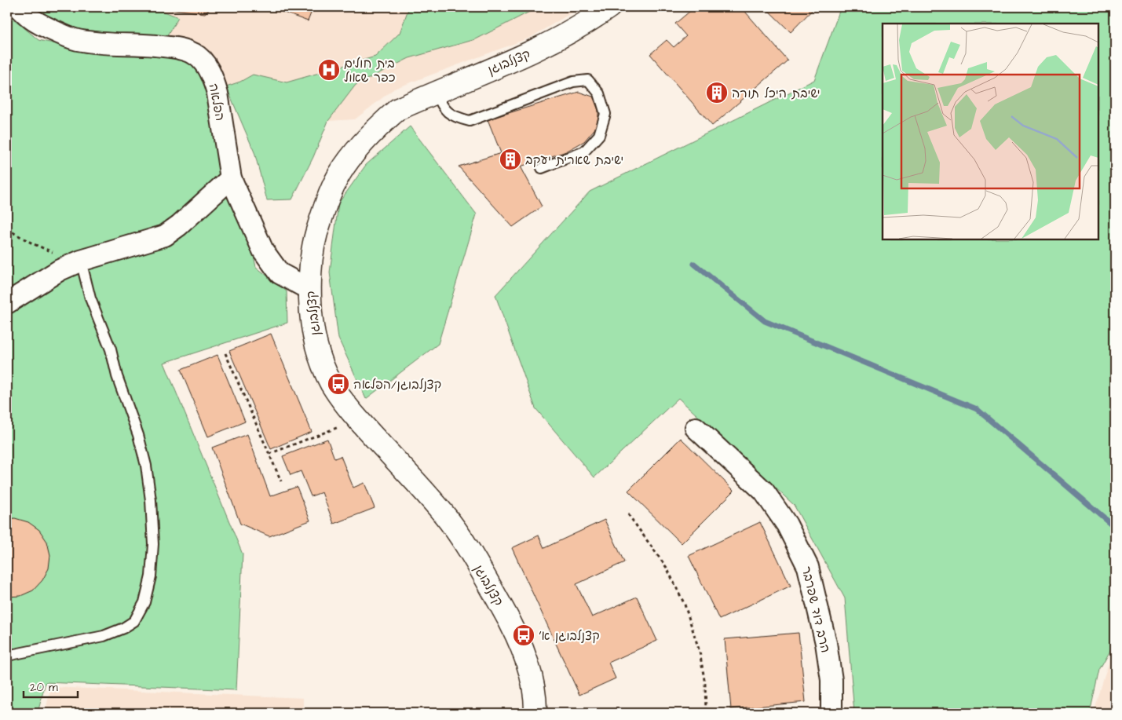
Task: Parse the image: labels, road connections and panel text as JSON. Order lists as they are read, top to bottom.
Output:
{
  "streets": {
    "street": ["קצנלבוגן", "הפלאה", "הרב דוד שפרבר"]
  },
  "crossings": [
    ["קצנלבוגן", "הפלאה"]
  ],
  "places": {
    "hospital": ["בית חולים כפר שאול"],
    "building": ["ישיבת היכל תורה", "ישיבת שארית יעקב"],
    "bus stop": ["קצנלבוגן/הפלאה", "קצנלבוגן א׳"]
  },
  "scale_bar": "20 m"
}
